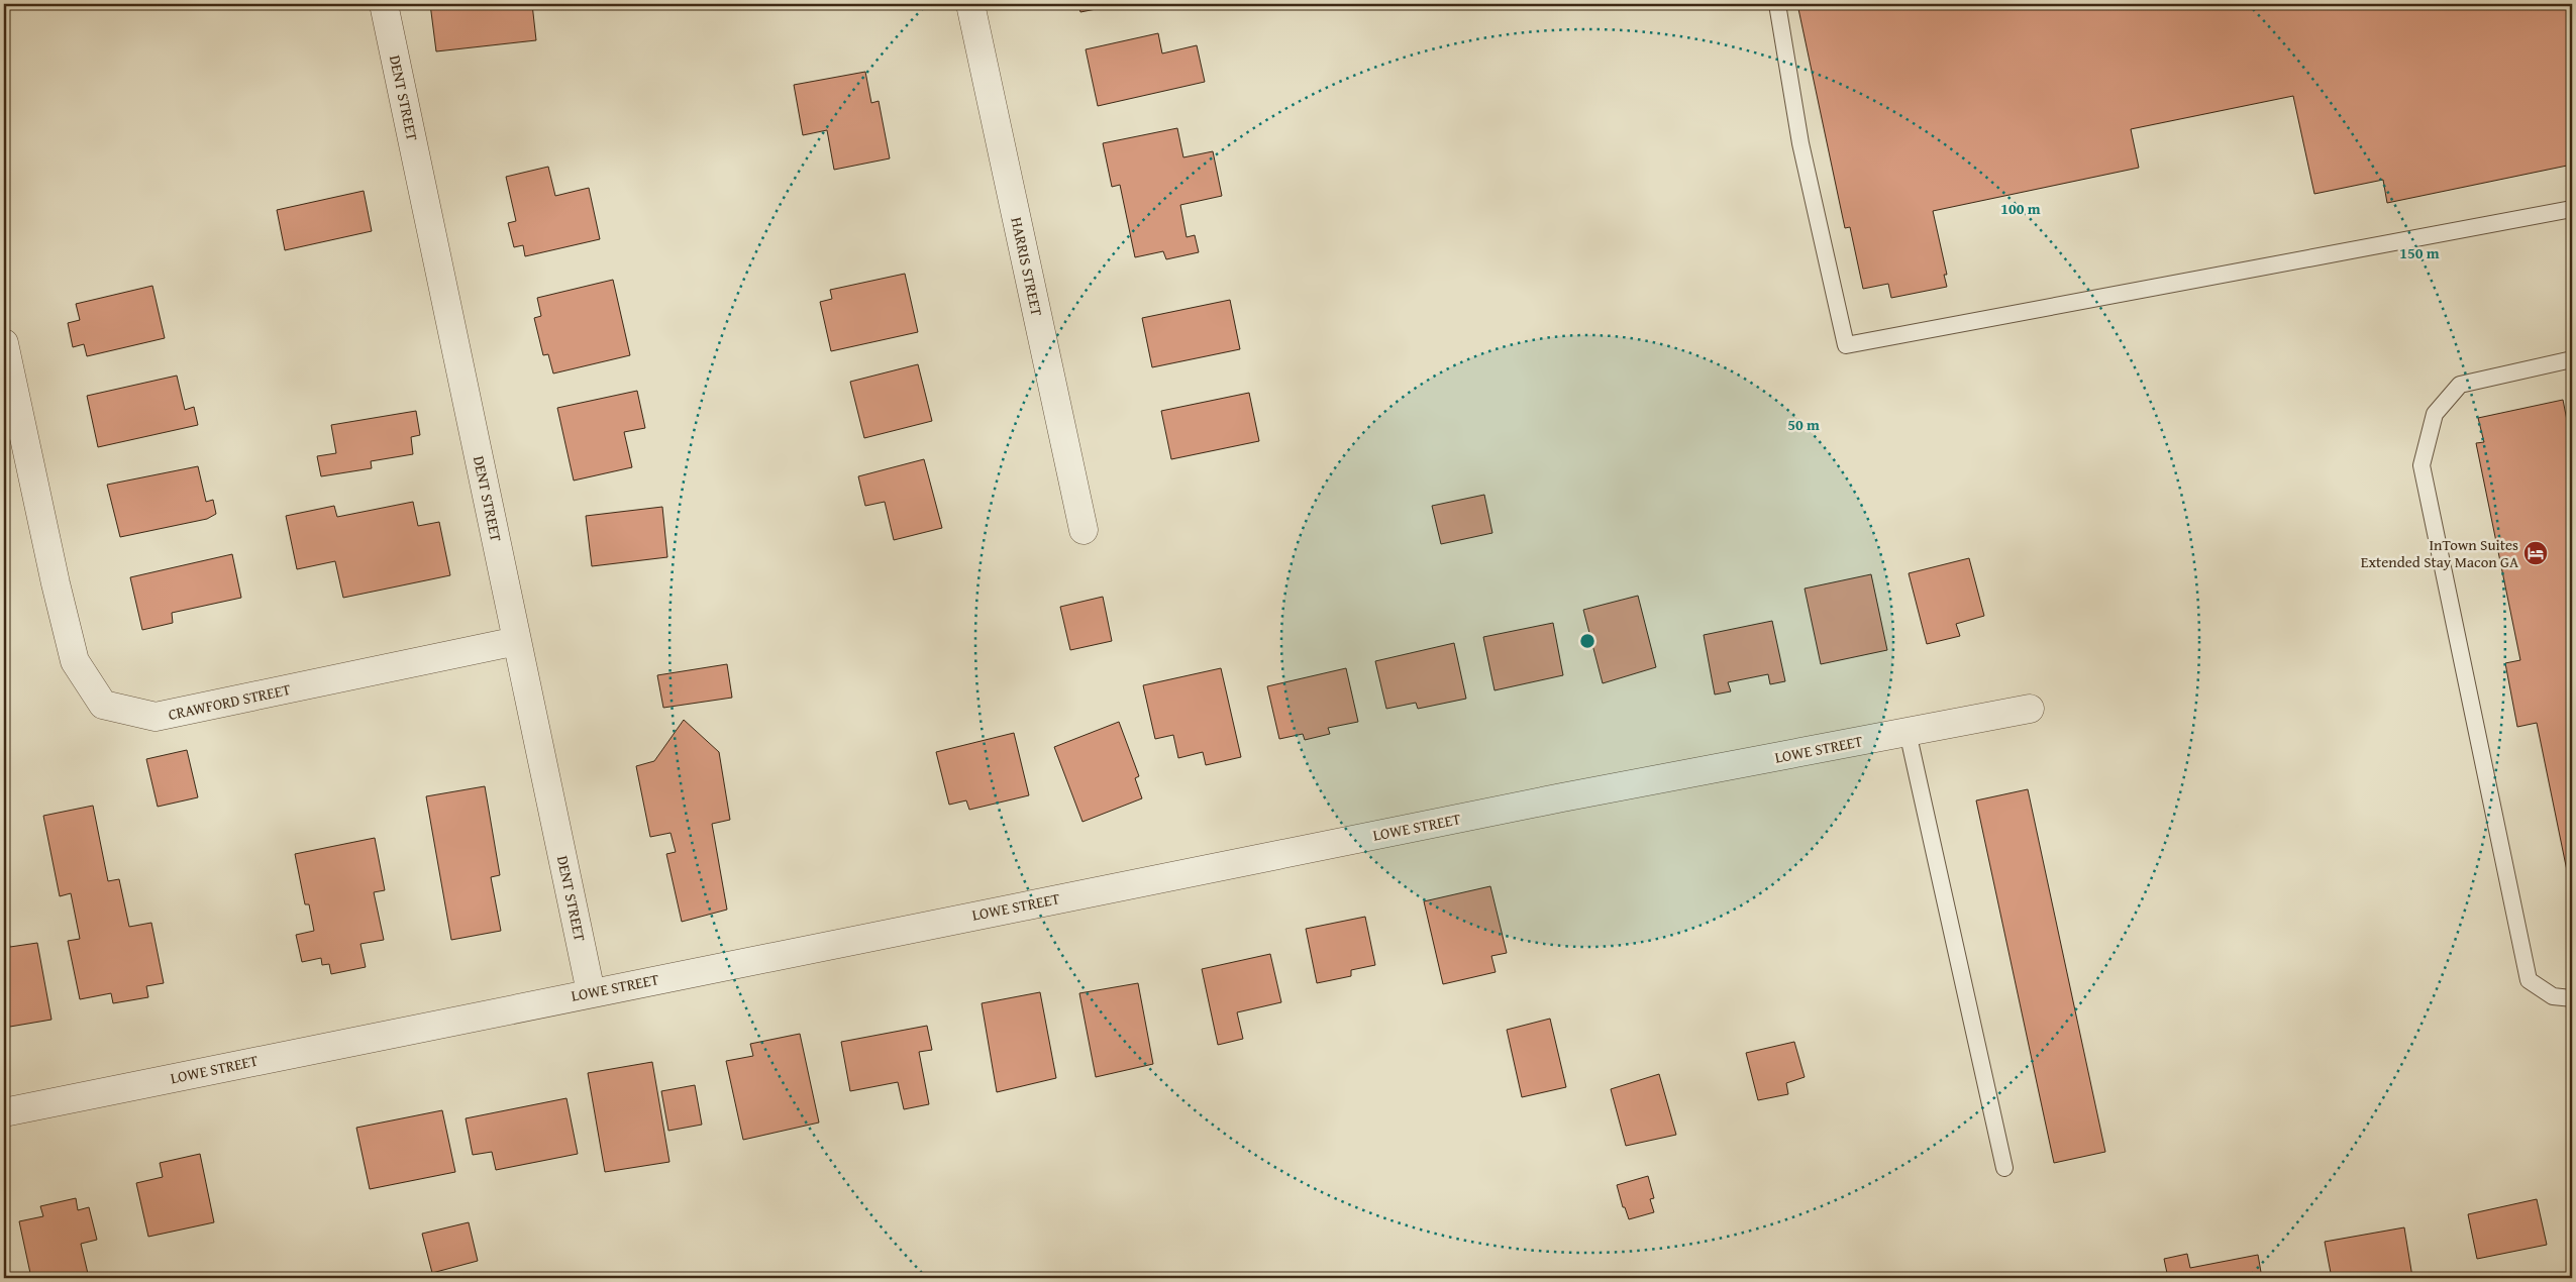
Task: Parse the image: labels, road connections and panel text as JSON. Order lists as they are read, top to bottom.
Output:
{
  "streets": {
    "street": [
      "DENT STREET",
      "HARRIS STREET",
      "CRAWFORD STREET",
      "LOWE STREET"
    ]
  },
  "crossings": [
    ["DENT STREET", "CRAWFORD STREET"],
    ["DENT STREET", "LOWE STREET"]
  ],
  "places": {
    "hotel": ["InTown Suites Extended Stay Macon GA"]
  },
  "rings": ["100 m", "150 m", "50 m"]
}
